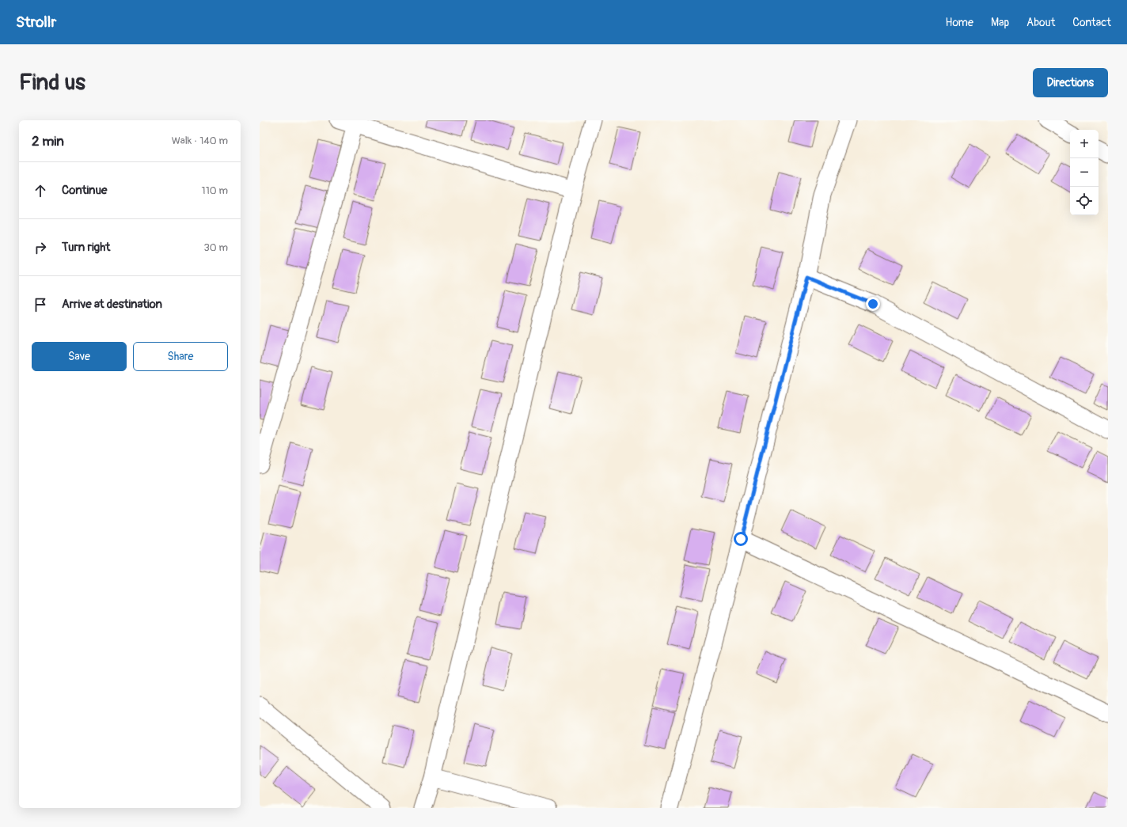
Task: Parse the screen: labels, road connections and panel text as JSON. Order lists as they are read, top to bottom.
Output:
{
  "page": {
    "header": "Strollr",
    "nav": [
      "Home",
      "Map",
      "About",
      "Contact"
    ],
    "buttons": [
      "Directions",
      ["Save", "Share"]
    ],
    "title": "Find us",
    "heading": ["2 min", "Walk · 140 m"],
    "map_buttons": ["+", "−"],
    "list": [
      ["Continue", "110 m"],
      ["Turn right", "30 m"],
      "Arrive at destination"
    ]
  }
}
